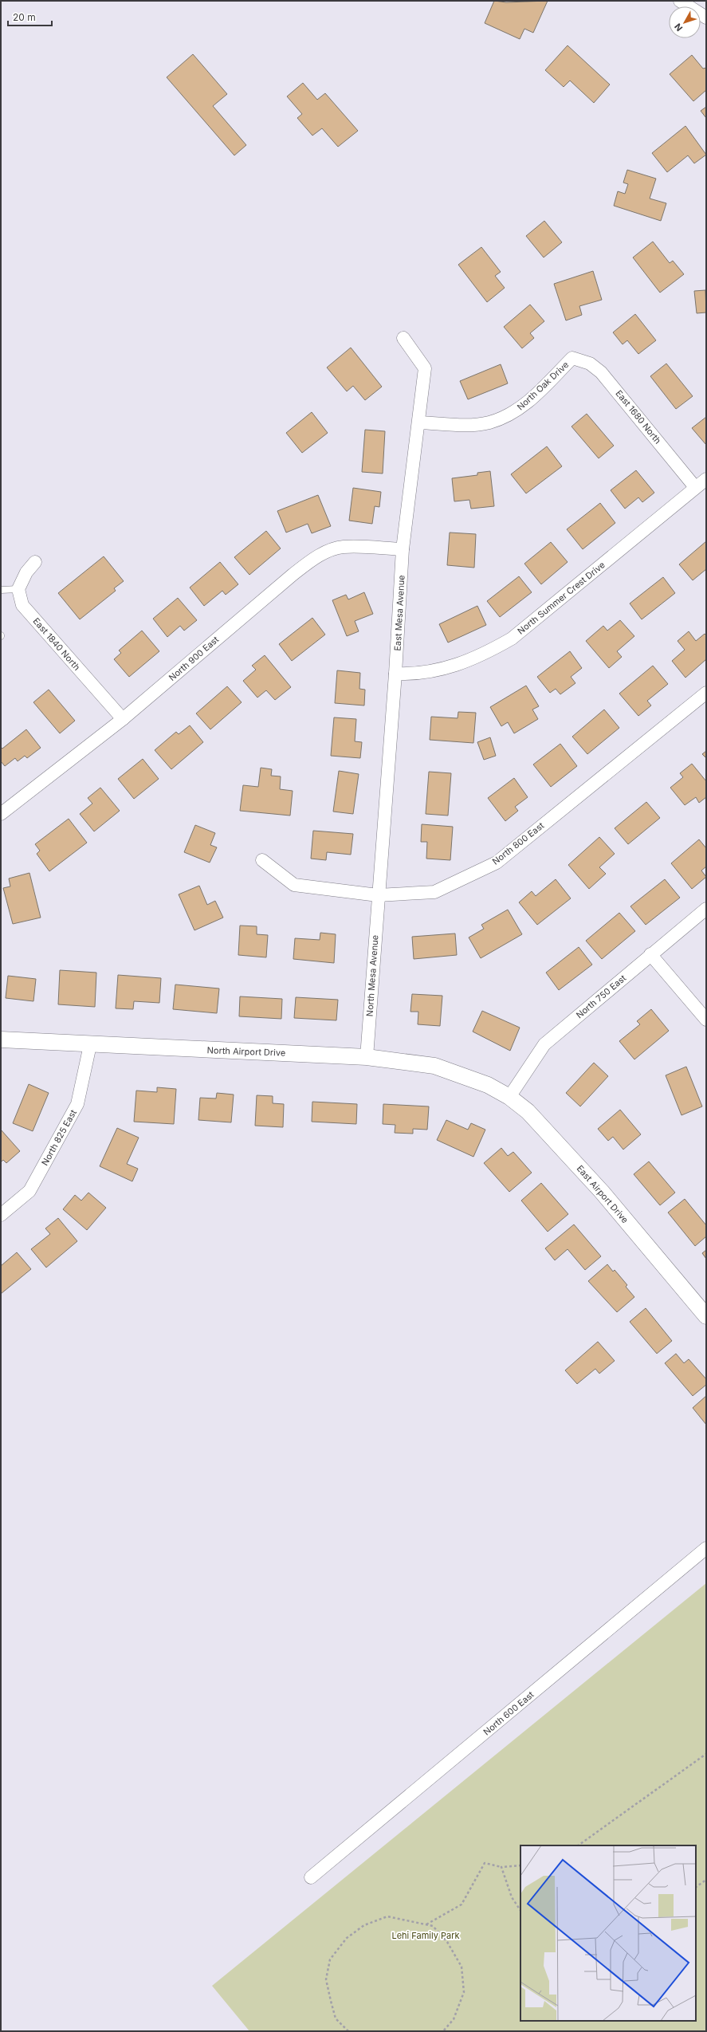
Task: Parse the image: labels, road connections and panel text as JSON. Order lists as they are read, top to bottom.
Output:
{
  "streets": {
    "street": [
      "North Oak Drive",
      "East 1680 North",
      "North Summer Crest Drive",
      "East Mesa Avenue",
      "East 1840 North",
      "North 900 East",
      "North 800 East",
      "North Mesa Avenue",
      "North 750 East",
      "North Airport Drive",
      "North 825 East",
      "East Airport Drive",
      "North 600 East"
    ]
  },
  "crossings": [
    ["North Oak Drive", "East 1680 North"],
    ["North Oak Drive", "East Mesa Avenue"],
    ["East 1680 North", "North Summer Crest Drive"],
    ["North Summer Crest Drive", "East Mesa Avenue"],
    ["East Mesa Avenue", "North 900 East"],
    ["East Mesa Avenue", "North 800 East"],
    ["East Mesa Avenue", "North Mesa Avenue"],
    ["East 1840 North", "North 900 East"],
    ["North 800 East", "North Mesa Avenue"],
    ["North Mesa Avenue", "North Airport Drive"],
    ["North 750 East", "East Airport Drive"],
    ["North Airport Drive", "North 825 East"],
    ["North Airport Drive", "East Airport Drive"]
  ],
  "parks": ["Lehi Family Park"],
  "scale_bar": "20 m",
  "north": "bottom left"
}
